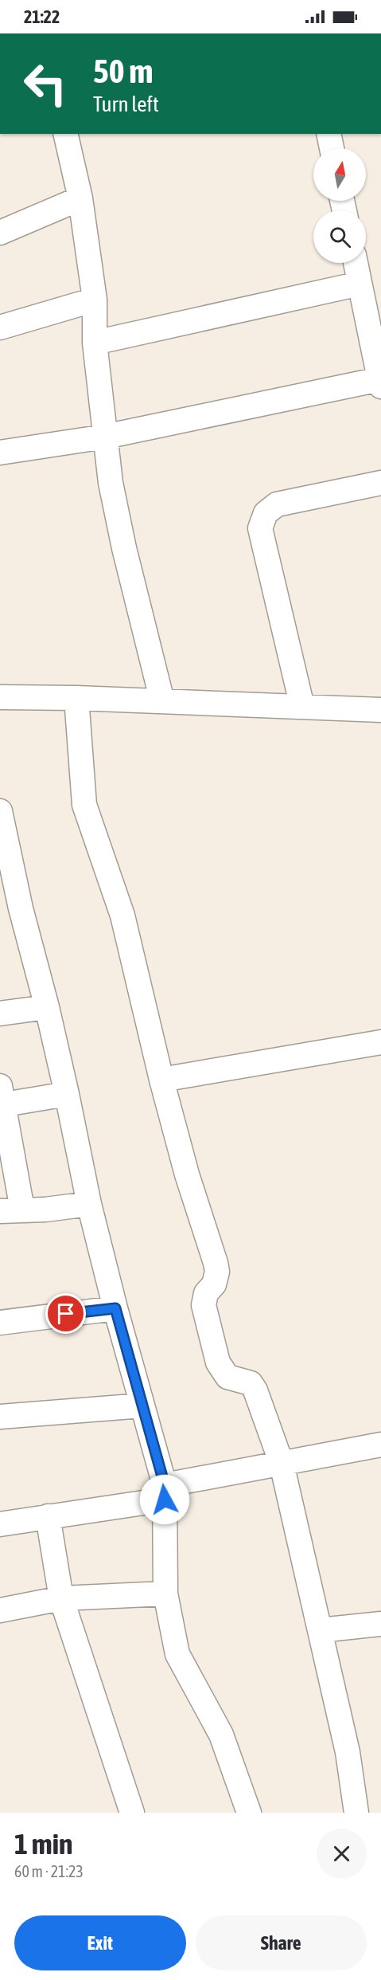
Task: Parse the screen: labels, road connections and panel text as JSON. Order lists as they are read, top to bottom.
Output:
{
  "north": "top",
  "page": {
    "status": "21:22",
    "turn": ["50 m", "Turn left"],
    "heading": ["1 min", "60 m · 21:23"],
    "buttons": ["Exit", "Share"]
  }
}
